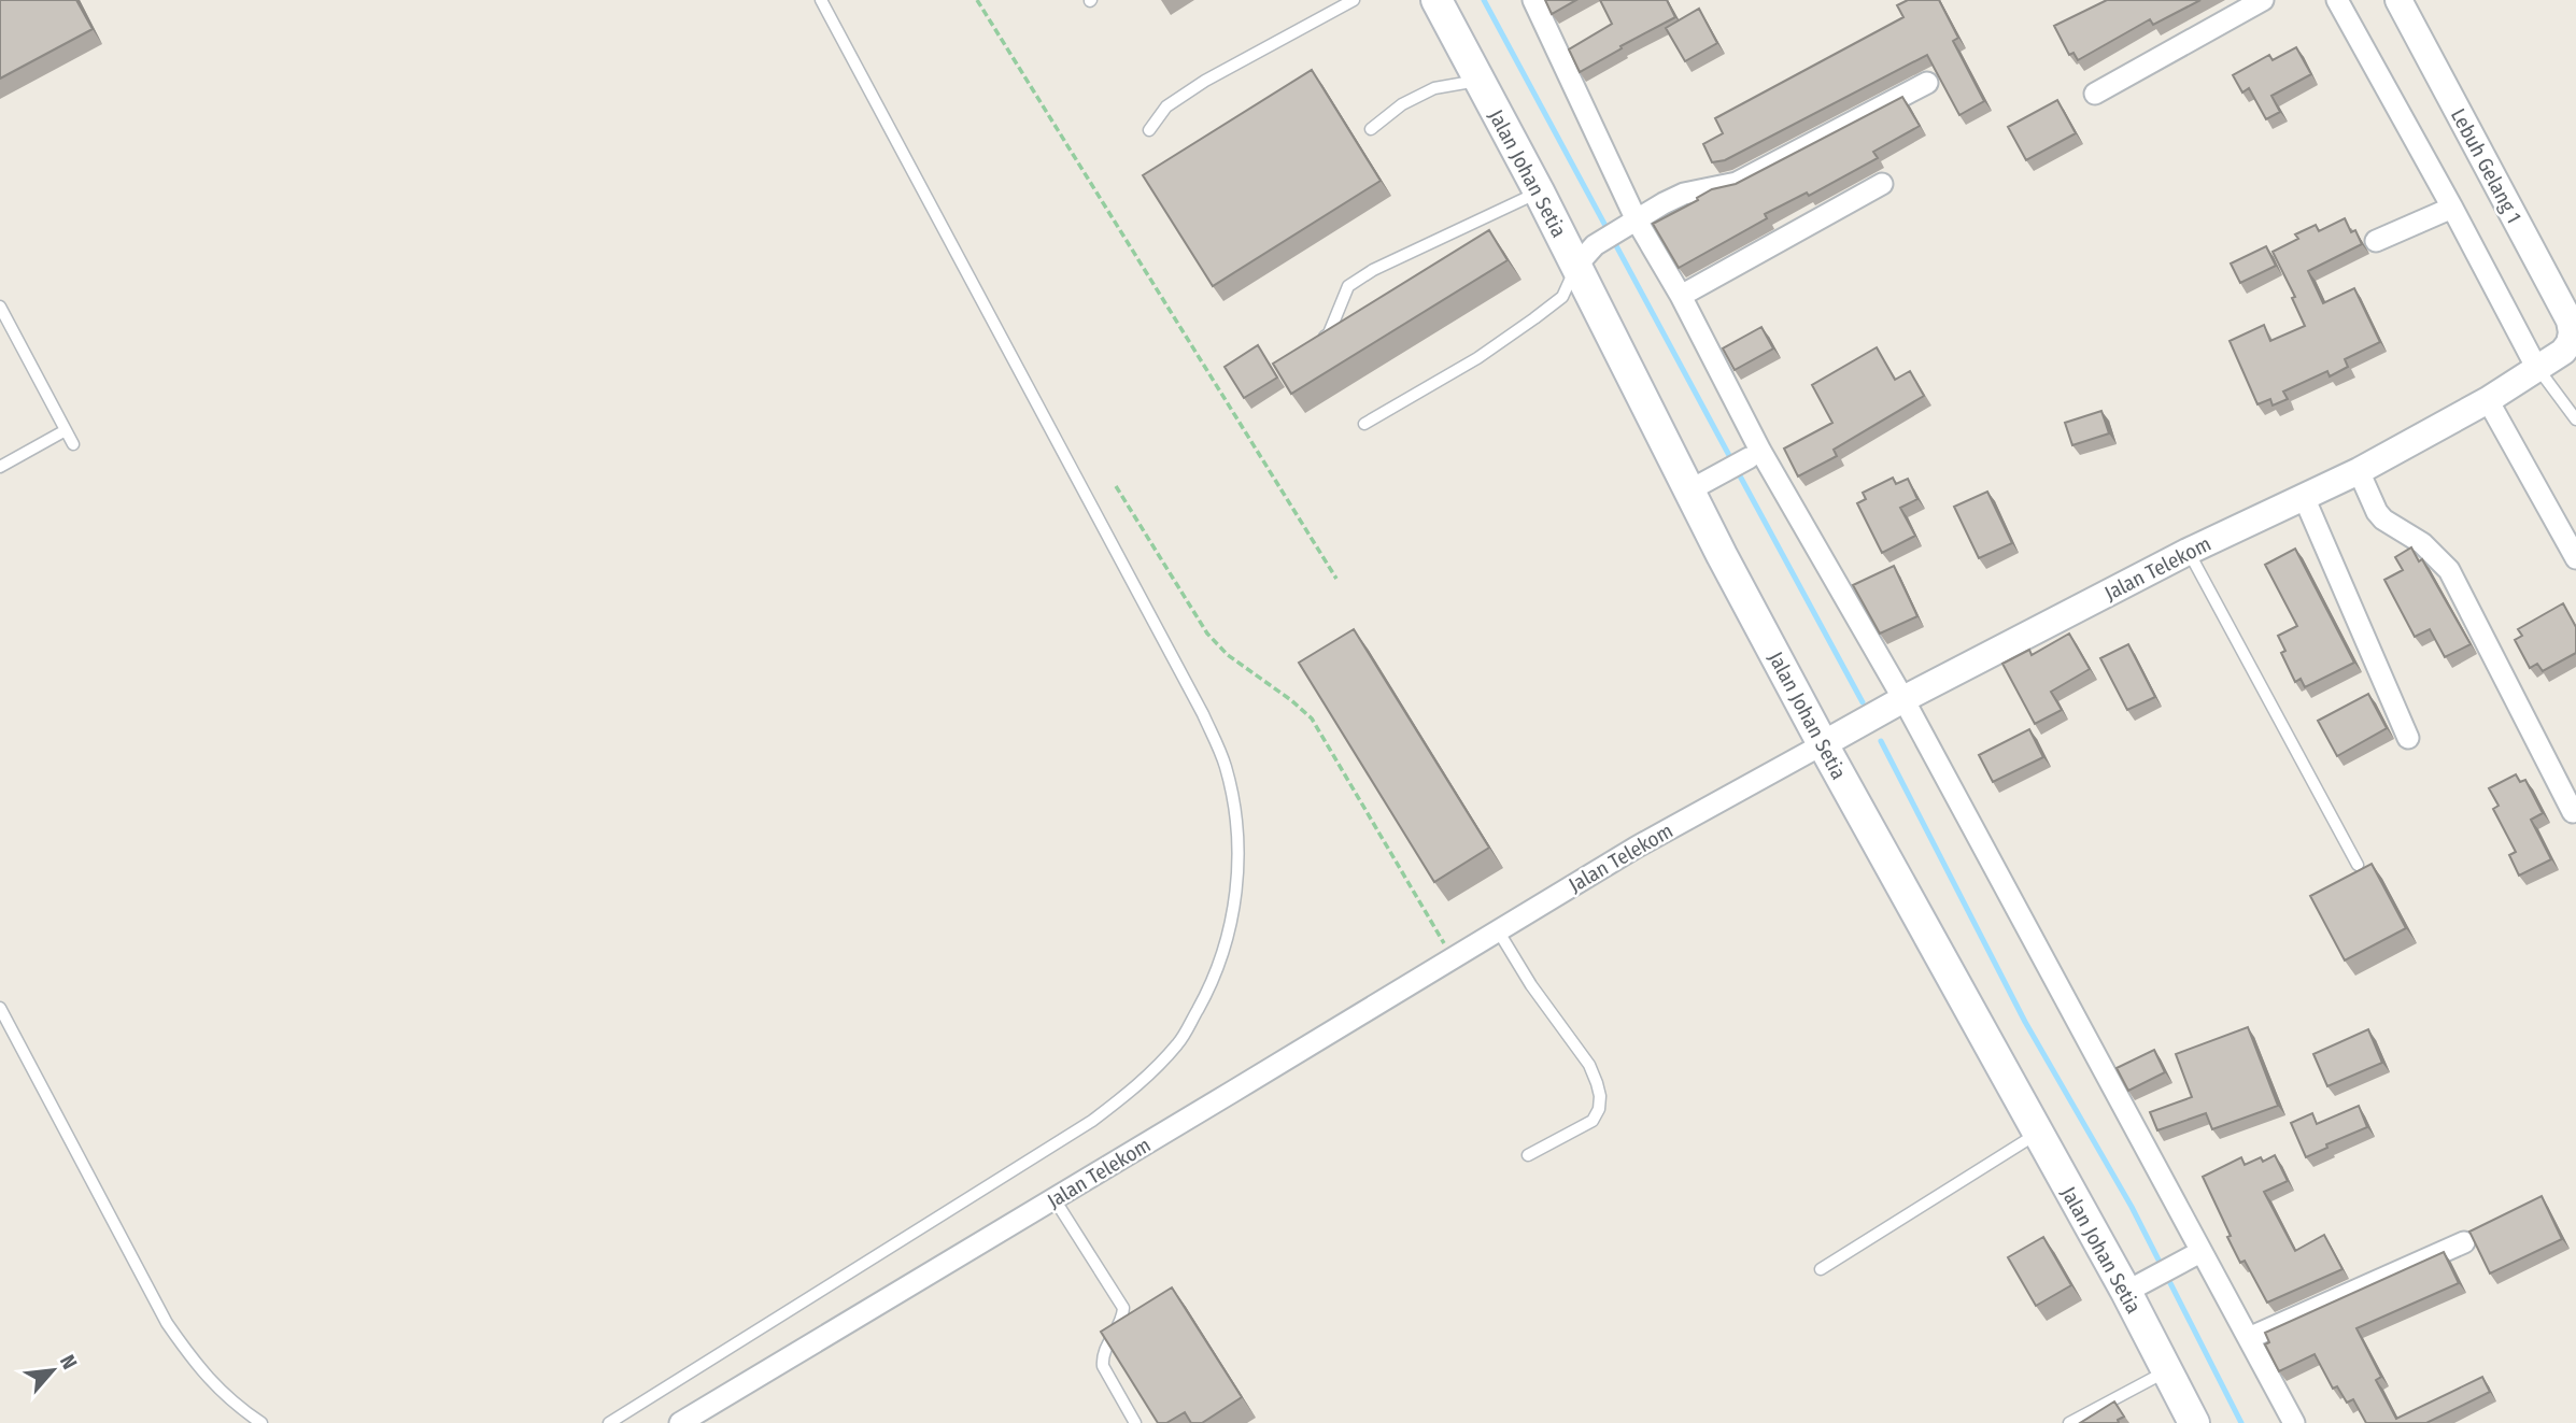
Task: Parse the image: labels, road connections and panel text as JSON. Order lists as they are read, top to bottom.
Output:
{
  "streets": {
    "main road": ["Jalan Johan Setia"],
    "street": ["Lebuh Gelang 1", "Jalan Telekom"]
  },
  "crossings": [
    ["Lebuh Gelang 1", "Jalan Telekom"],
    ["Jalan Johan Setia", "Jalan Telekom"]
  ],
  "north": "top right"
}
